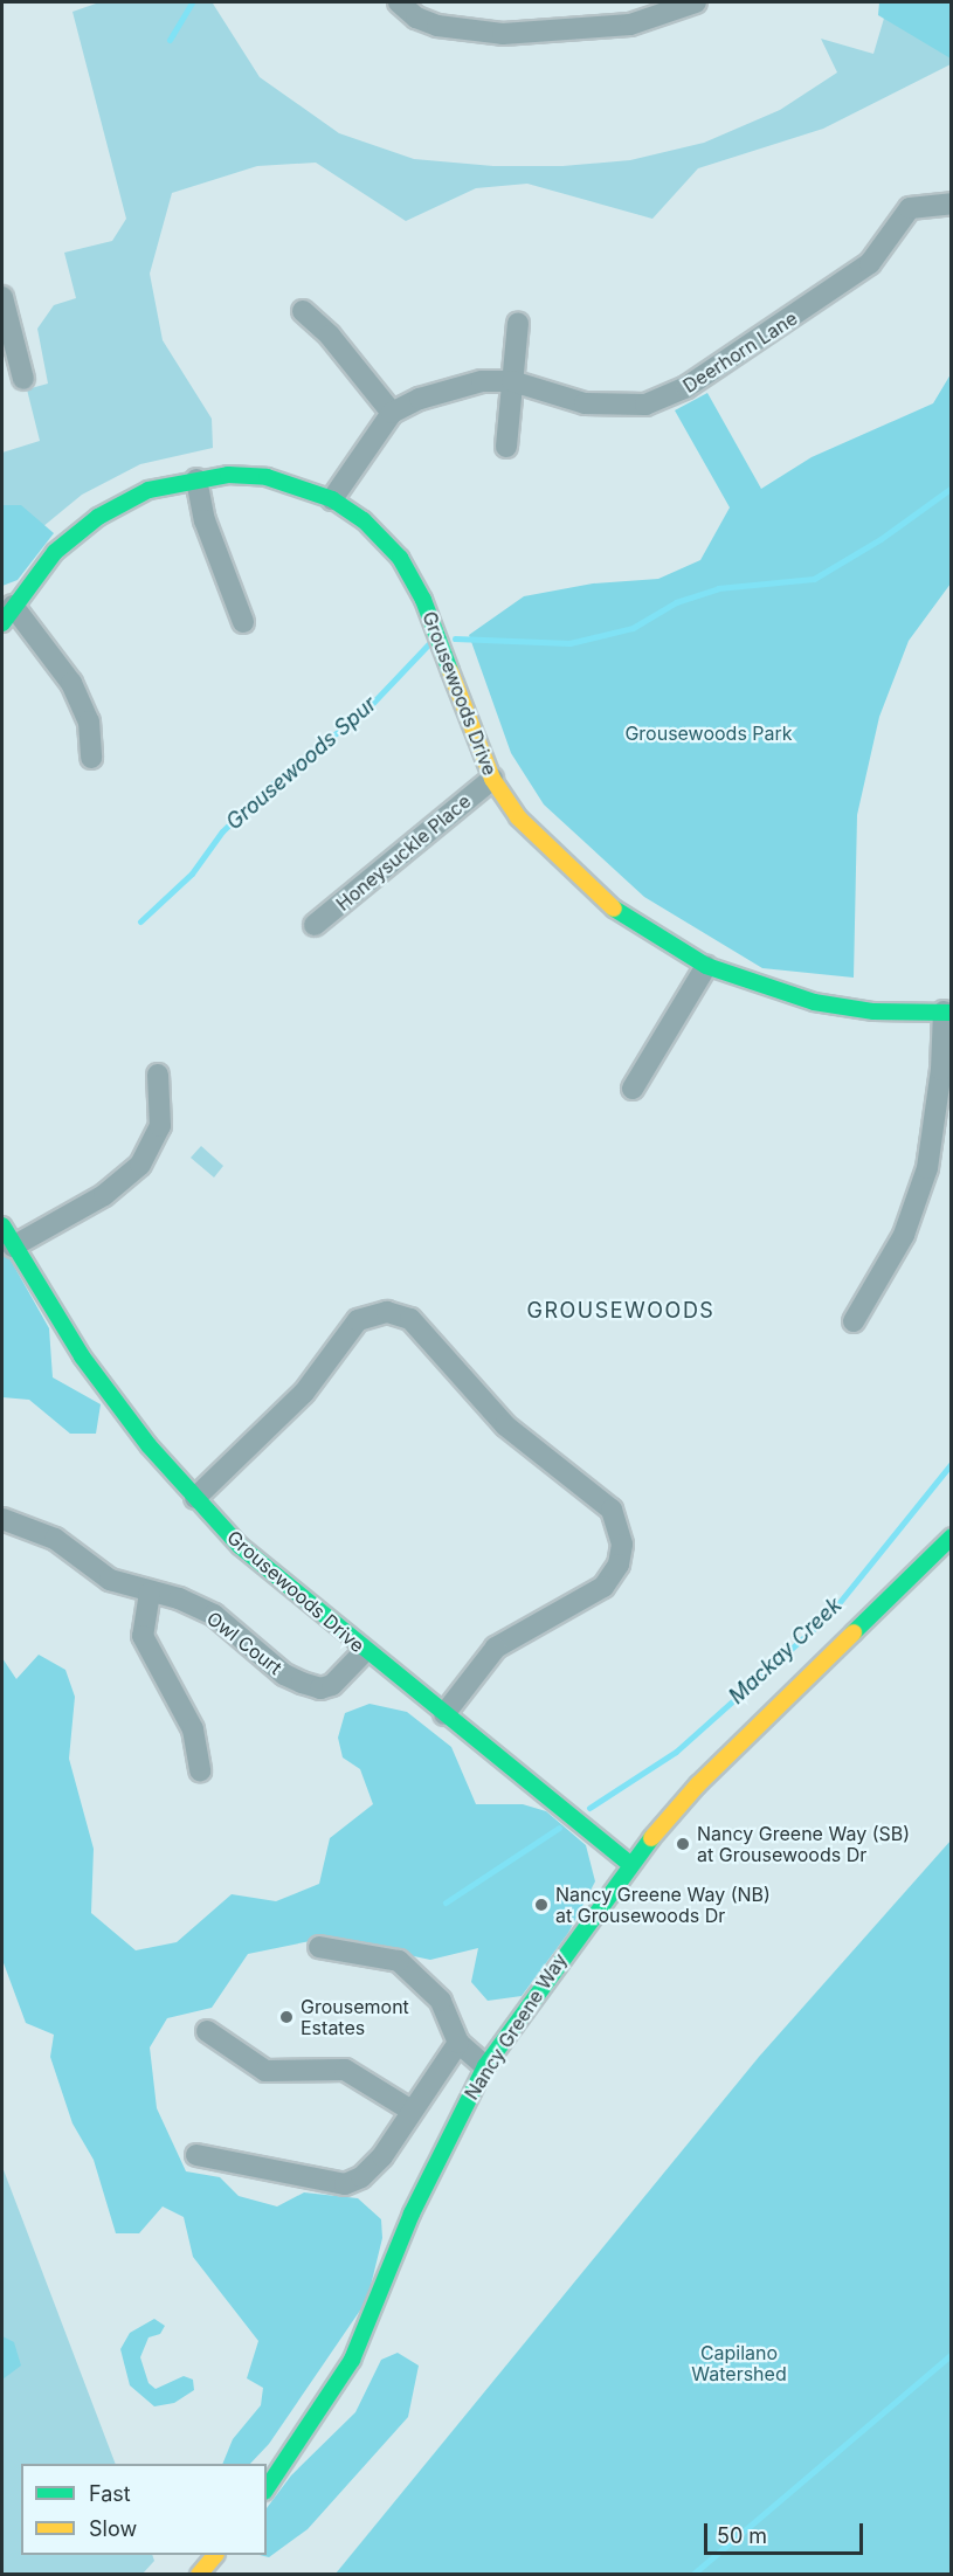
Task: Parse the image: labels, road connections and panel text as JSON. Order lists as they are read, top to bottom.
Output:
{
  "streets": {
    "street": [
      "Deerhorn Lane",
      "Grousewoods Drive",
      "Honeysuckle Place",
      "Owl Court",
      "Nancy Greene Way"
    ]
  },
  "crossings": [
    ["Grousewoods Drive", "Honeysuckle Place"],
    ["Grousewoods Drive", "Owl Court"],
    ["Grousewoods Drive", "Nancy Greene Way"]
  ],
  "districts": ["GROUSEWOODS"],
  "water": ["Grousewoods Spur", "Mackay Creek"],
  "parks": ["Grousewoods Park", "Capilano Watershed"],
  "places": ["Nancy Greene Way (SB) at Grousewoods Dr", "Nancy Greene Way (NB) at Grousewoods Dr", "Grousemont Estates"],
  "legend": ["Fast", "Slow"],
  "scale_bar": "50 m"
}
